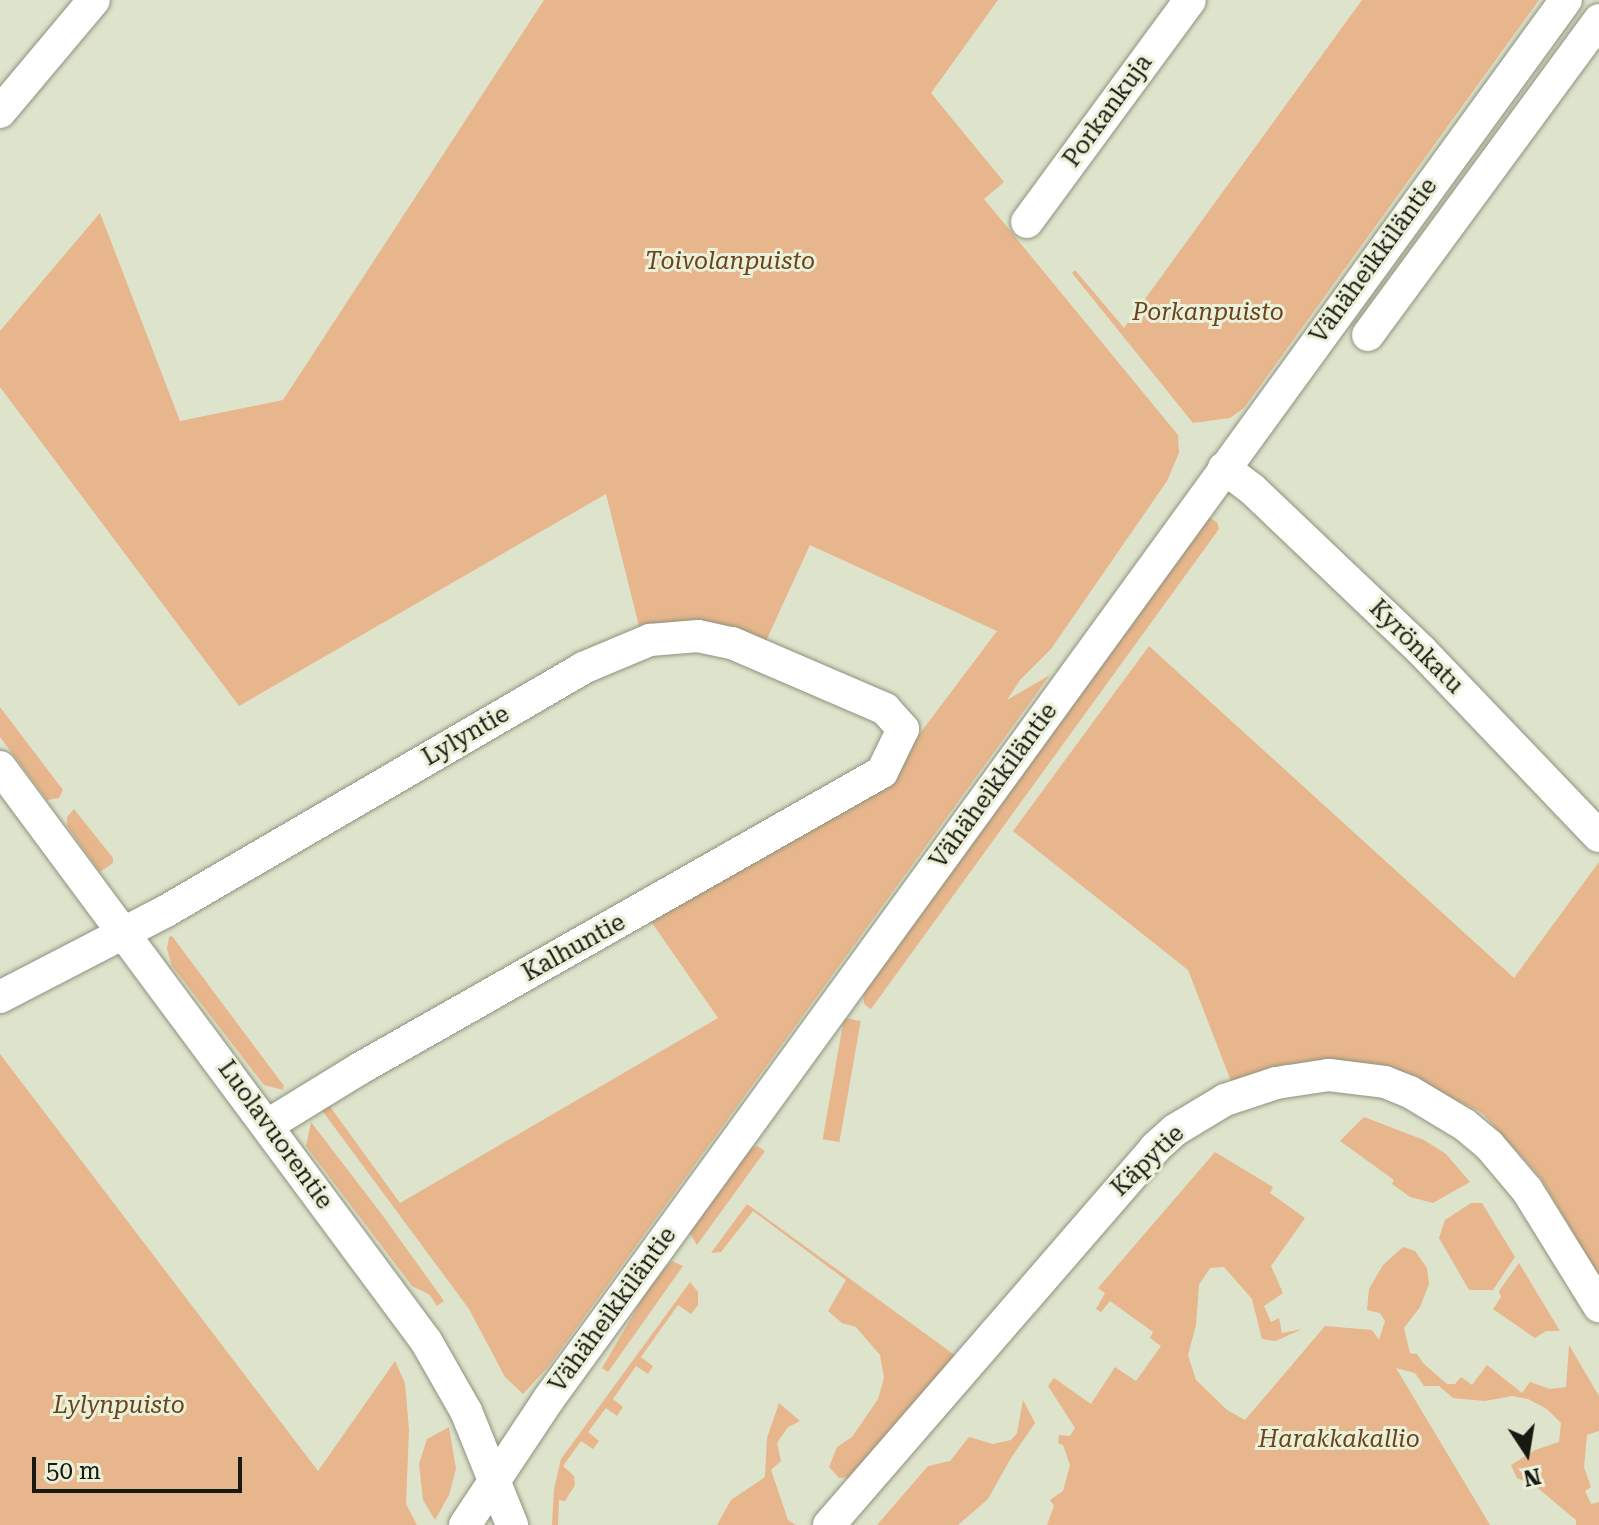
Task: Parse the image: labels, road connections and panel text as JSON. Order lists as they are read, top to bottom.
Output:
{
  "streets": {
    "street": [
      "Porkankuja",
      "Vähäheikkiläntie",
      "Kyrönkatu",
      "Lylyntie",
      "Kalhuntie",
      "Luolavuorentie",
      "Käpytie"
    ]
  },
  "crossings": [
    ["Vähäheikkiläntie", "Kyrönkatu"],
    ["Vähäheikkiläntie", "Luolavuorentie"],
    ["Lylyntie", "Kalhuntie"],
    ["Lylyntie", "Luolavuorentie"],
    ["Kalhuntie", "Luolavuorentie"]
  ],
  "parks": [
    "Toivolanpuisto",
    "Porkanpuisto",
    "Lylynpuisto",
    "Harakkakallio"
  ],
  "scale_bar": "50 m",
  "north": "bottom"
}
